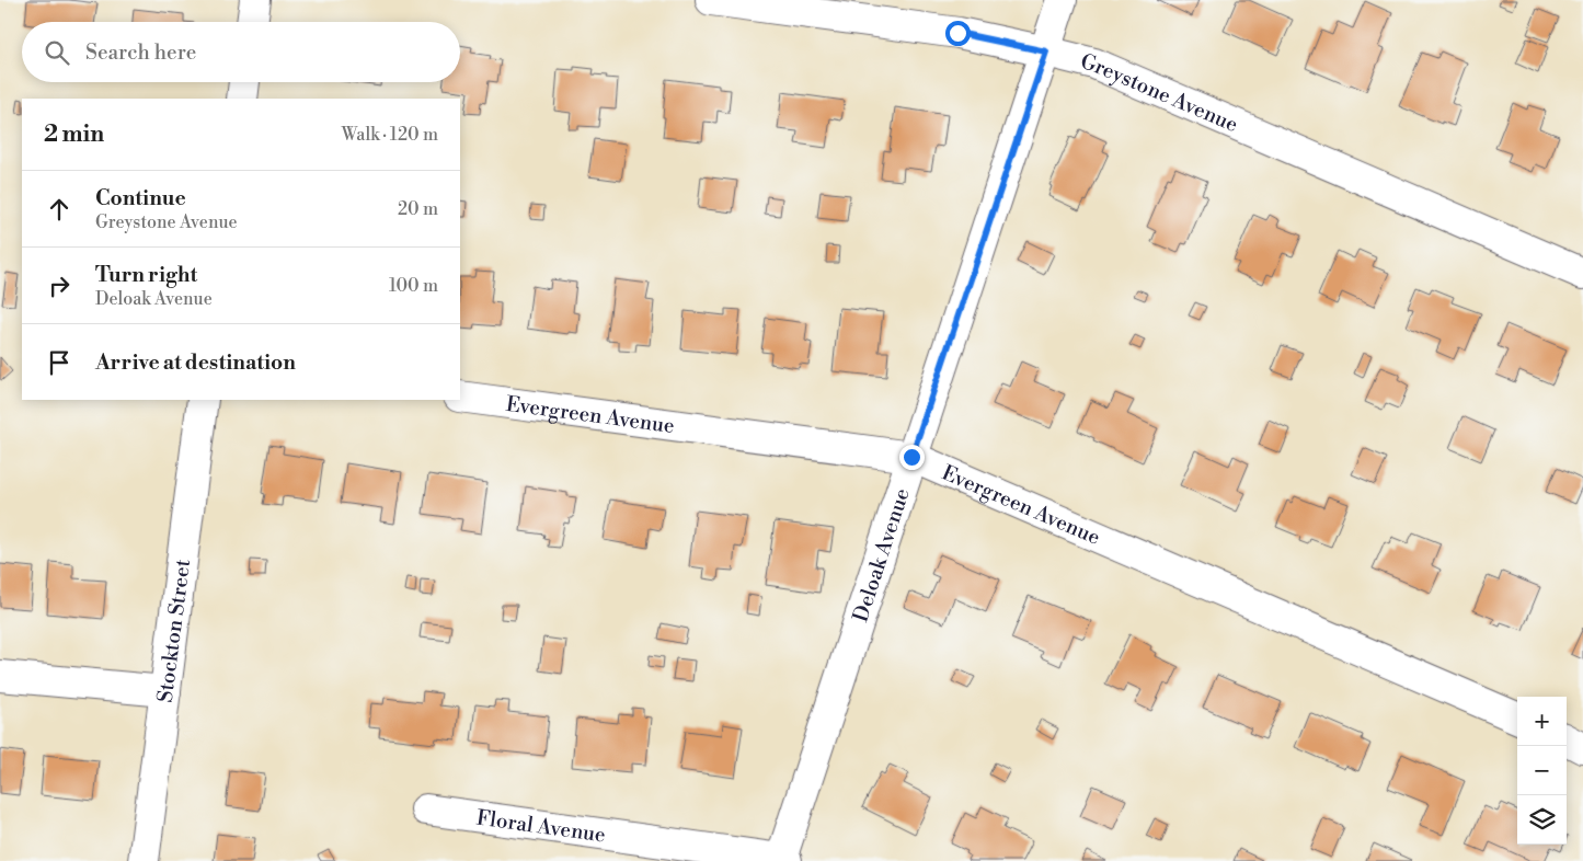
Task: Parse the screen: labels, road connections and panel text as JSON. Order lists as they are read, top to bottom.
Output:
{
  "streets": {
    "street": [
      "Greystone Avenue",
      "Evergreen Avenue",
      "Deloak Avenue",
      "Stockton Street",
      "Floral Avenue"
    ]
  },
  "crossings": [
    ["Greystone Avenue", "Deloak Avenue"],
    ["Evergreen Avenue", "Deloak Avenue"],
    ["Deloak Avenue", "Floral Avenue"]
  ],
  "page": {
    "search": "Search here",
    "heading": ["2 min", "Walk · 120 m"],
    "list": [
      ["Continue", "Greystone Avenue", "20 m"],
      ["Turn right", "Deloak Avenue", "100 m"],
      "Arrive at destination"
    ],
    "map_buttons": ["+", "−"]
  }
}
